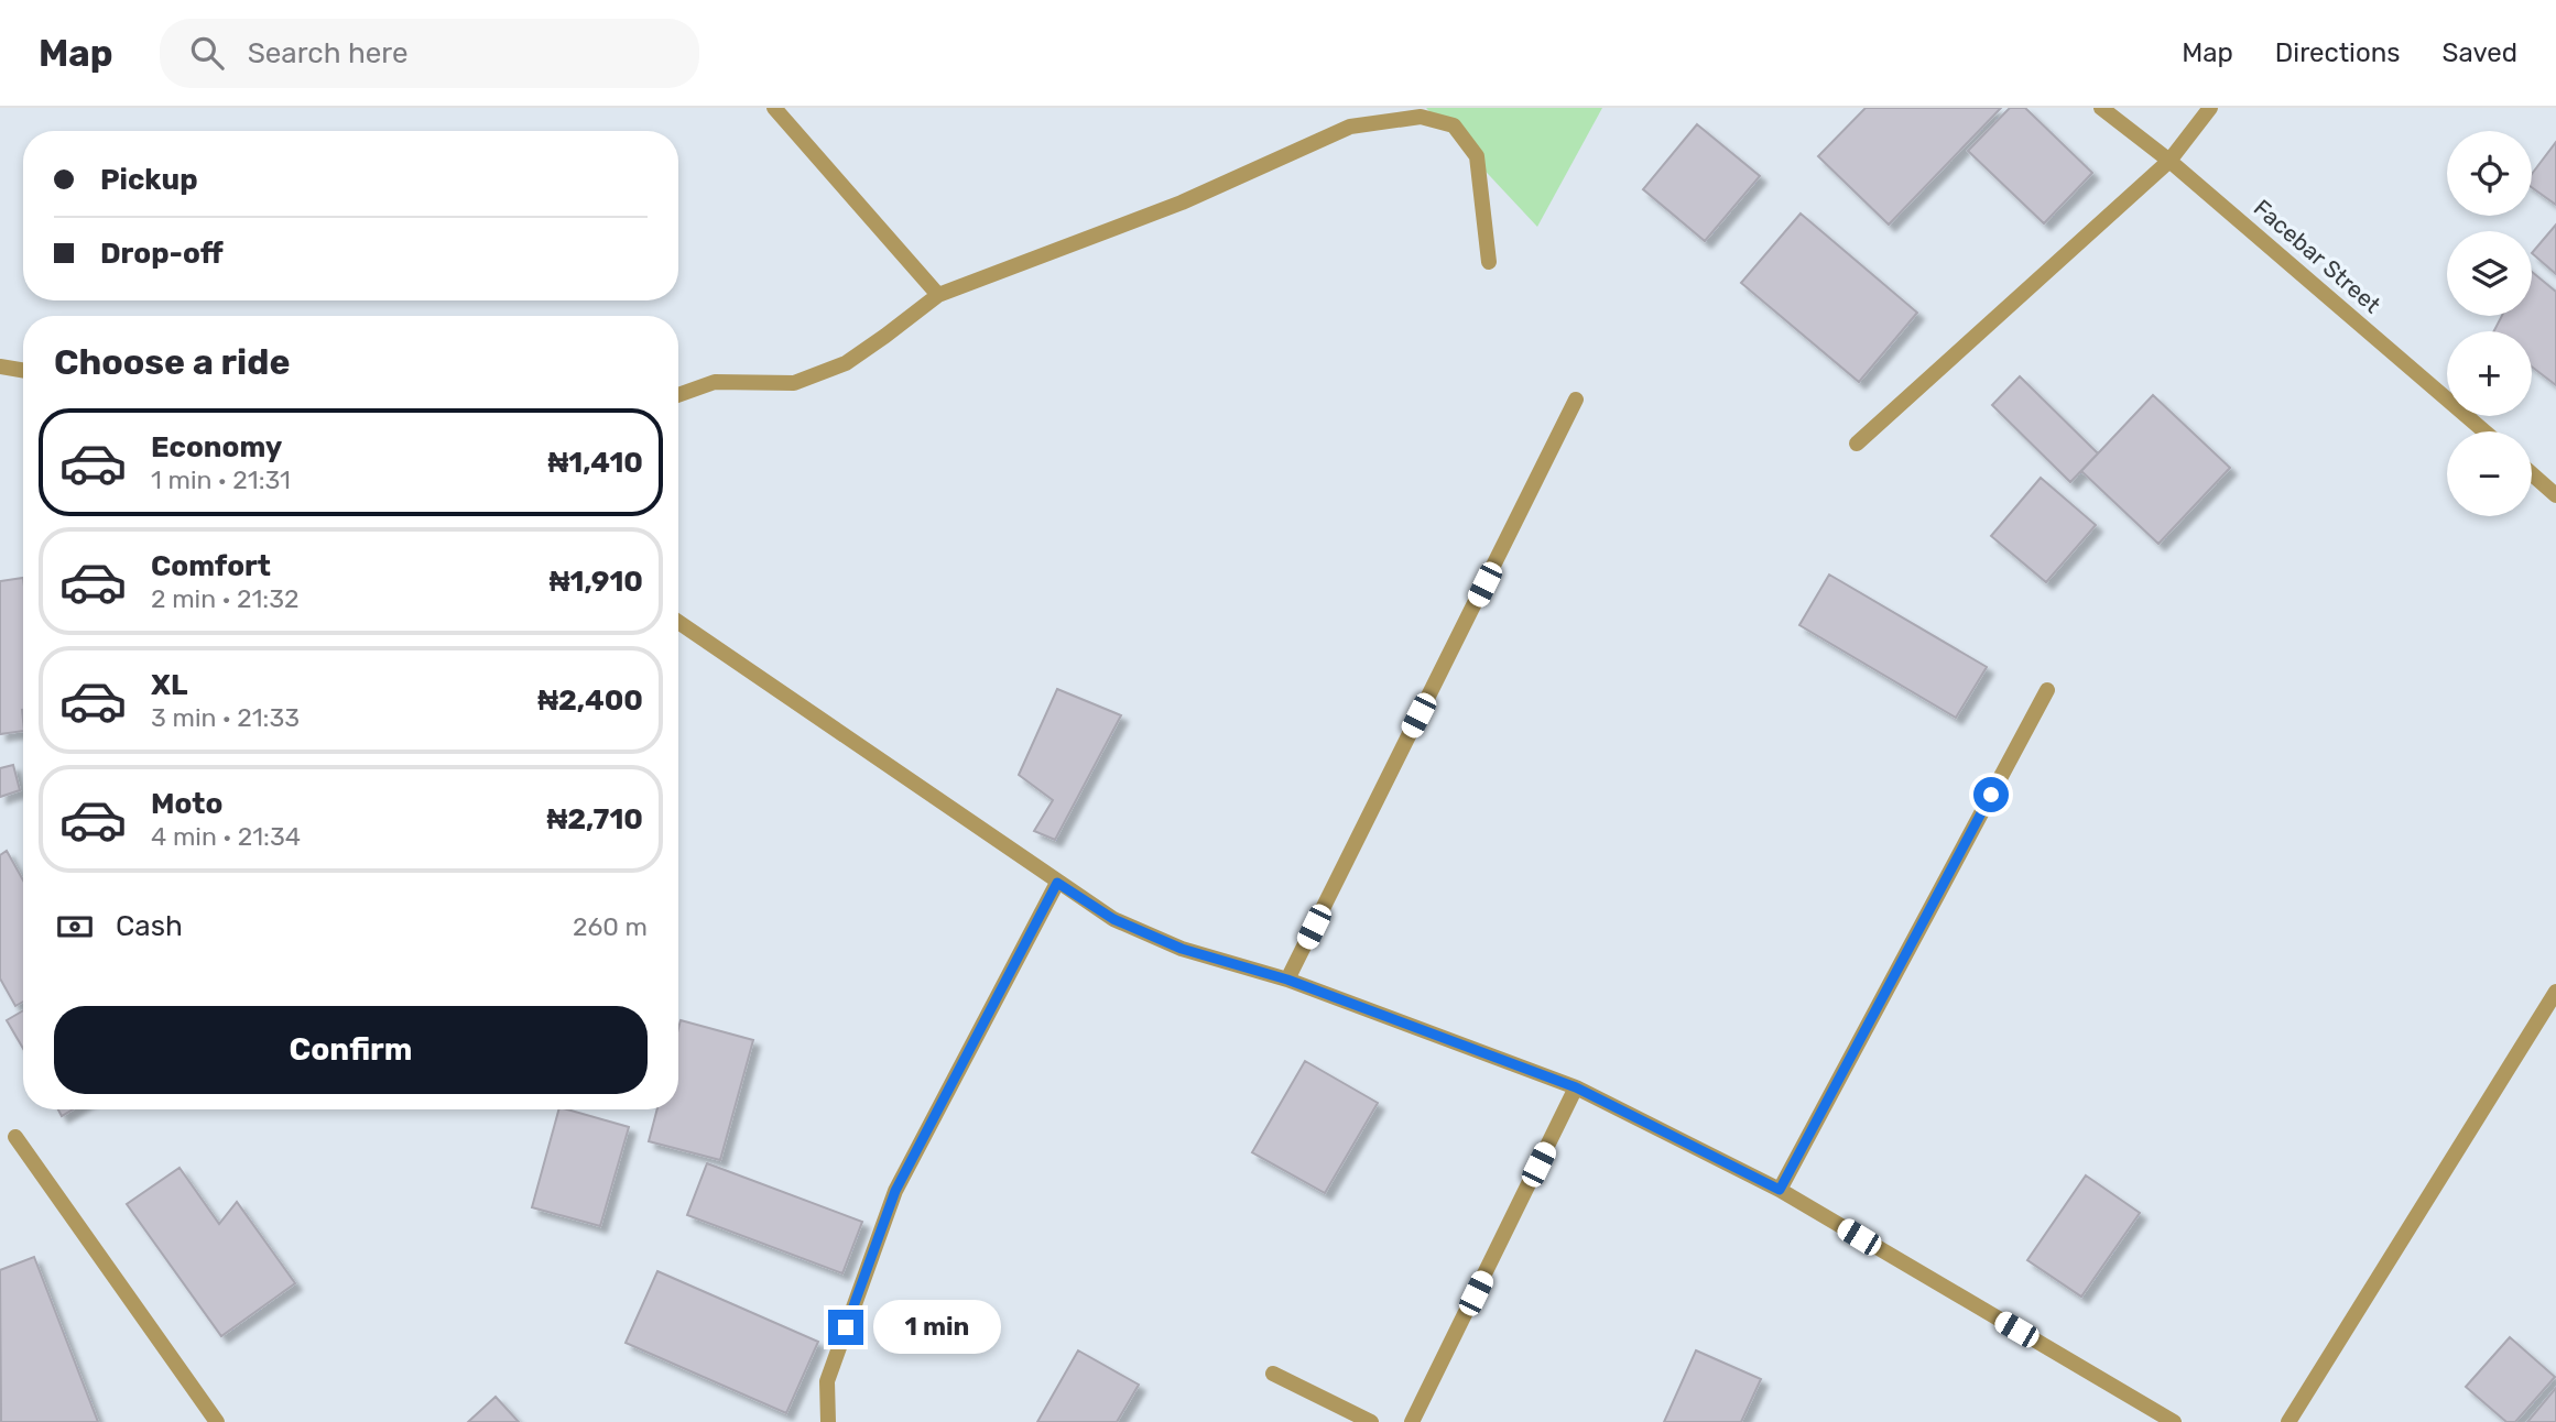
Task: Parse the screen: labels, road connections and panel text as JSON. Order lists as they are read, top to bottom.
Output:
{
  "streets": {
    "street": ["Facebar Street"]
  },
  "page": {
    "header": "Map",
    "search": "Search here",
    "nav": ["Map", "Directions", "Saved"],
    "map_buttons": ["+", "−"],
    "banner": ["Pickup", "Drop-off"],
    "heading": "Choose a ride",
    "list": [
      {
        "name": "Economy",
        "note": "1 min · 21:31",
        "value": "₦1,410"
      },
      {
        "name": "Comfort",
        "note": "2 min · 21:32",
        "value": "₦1,910"
      },
      {
        "name": "XL",
        "note": "3 min · 21:33",
        "value": "₦2,400"
      },
      {
        "name": "Moto",
        "note": "4 min · 21:34",
        "value": "₦2,710"
      }
    ],
    "pay": ["Cash", "260 m"],
    "buttons": "Confirm",
    "bubble": "1 min"
  }
}
